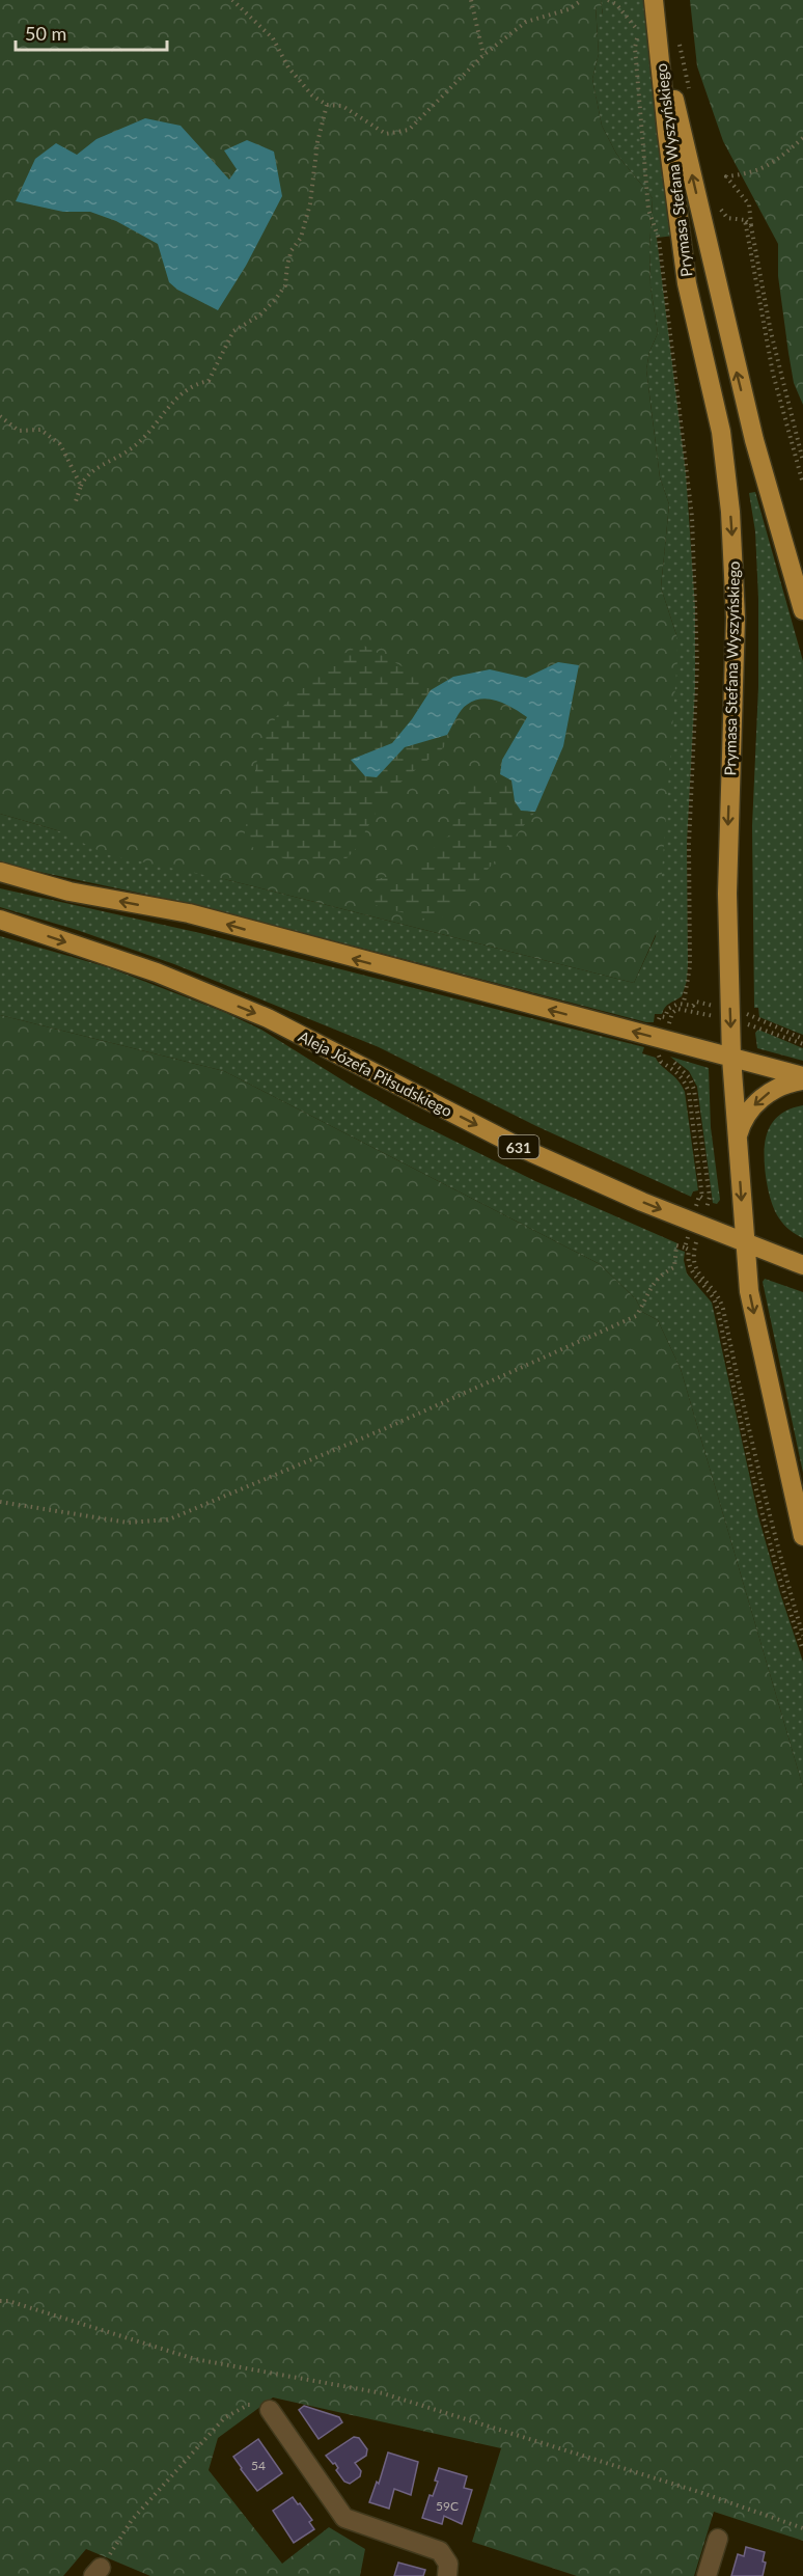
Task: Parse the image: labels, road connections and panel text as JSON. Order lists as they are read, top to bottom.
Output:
{
  "streets": {
    "main road": ["Prymasa Stefana Wyszyńskiego", "Aleja Józefa Piłsudskiego", "631"]
  },
  "crossings": [
    ["Prymasa Stefana Wyszyńskiego", "Aleja Józefa Piłsudskiego"],
    ["Prymasa Stefana Wyszyńskiego", "631"],
    ["Aleja Józefa Piłsudskiego", "631"]
  ],
  "house_numbers": ["54", "59C"],
  "scale_bar": "50 m"
}
